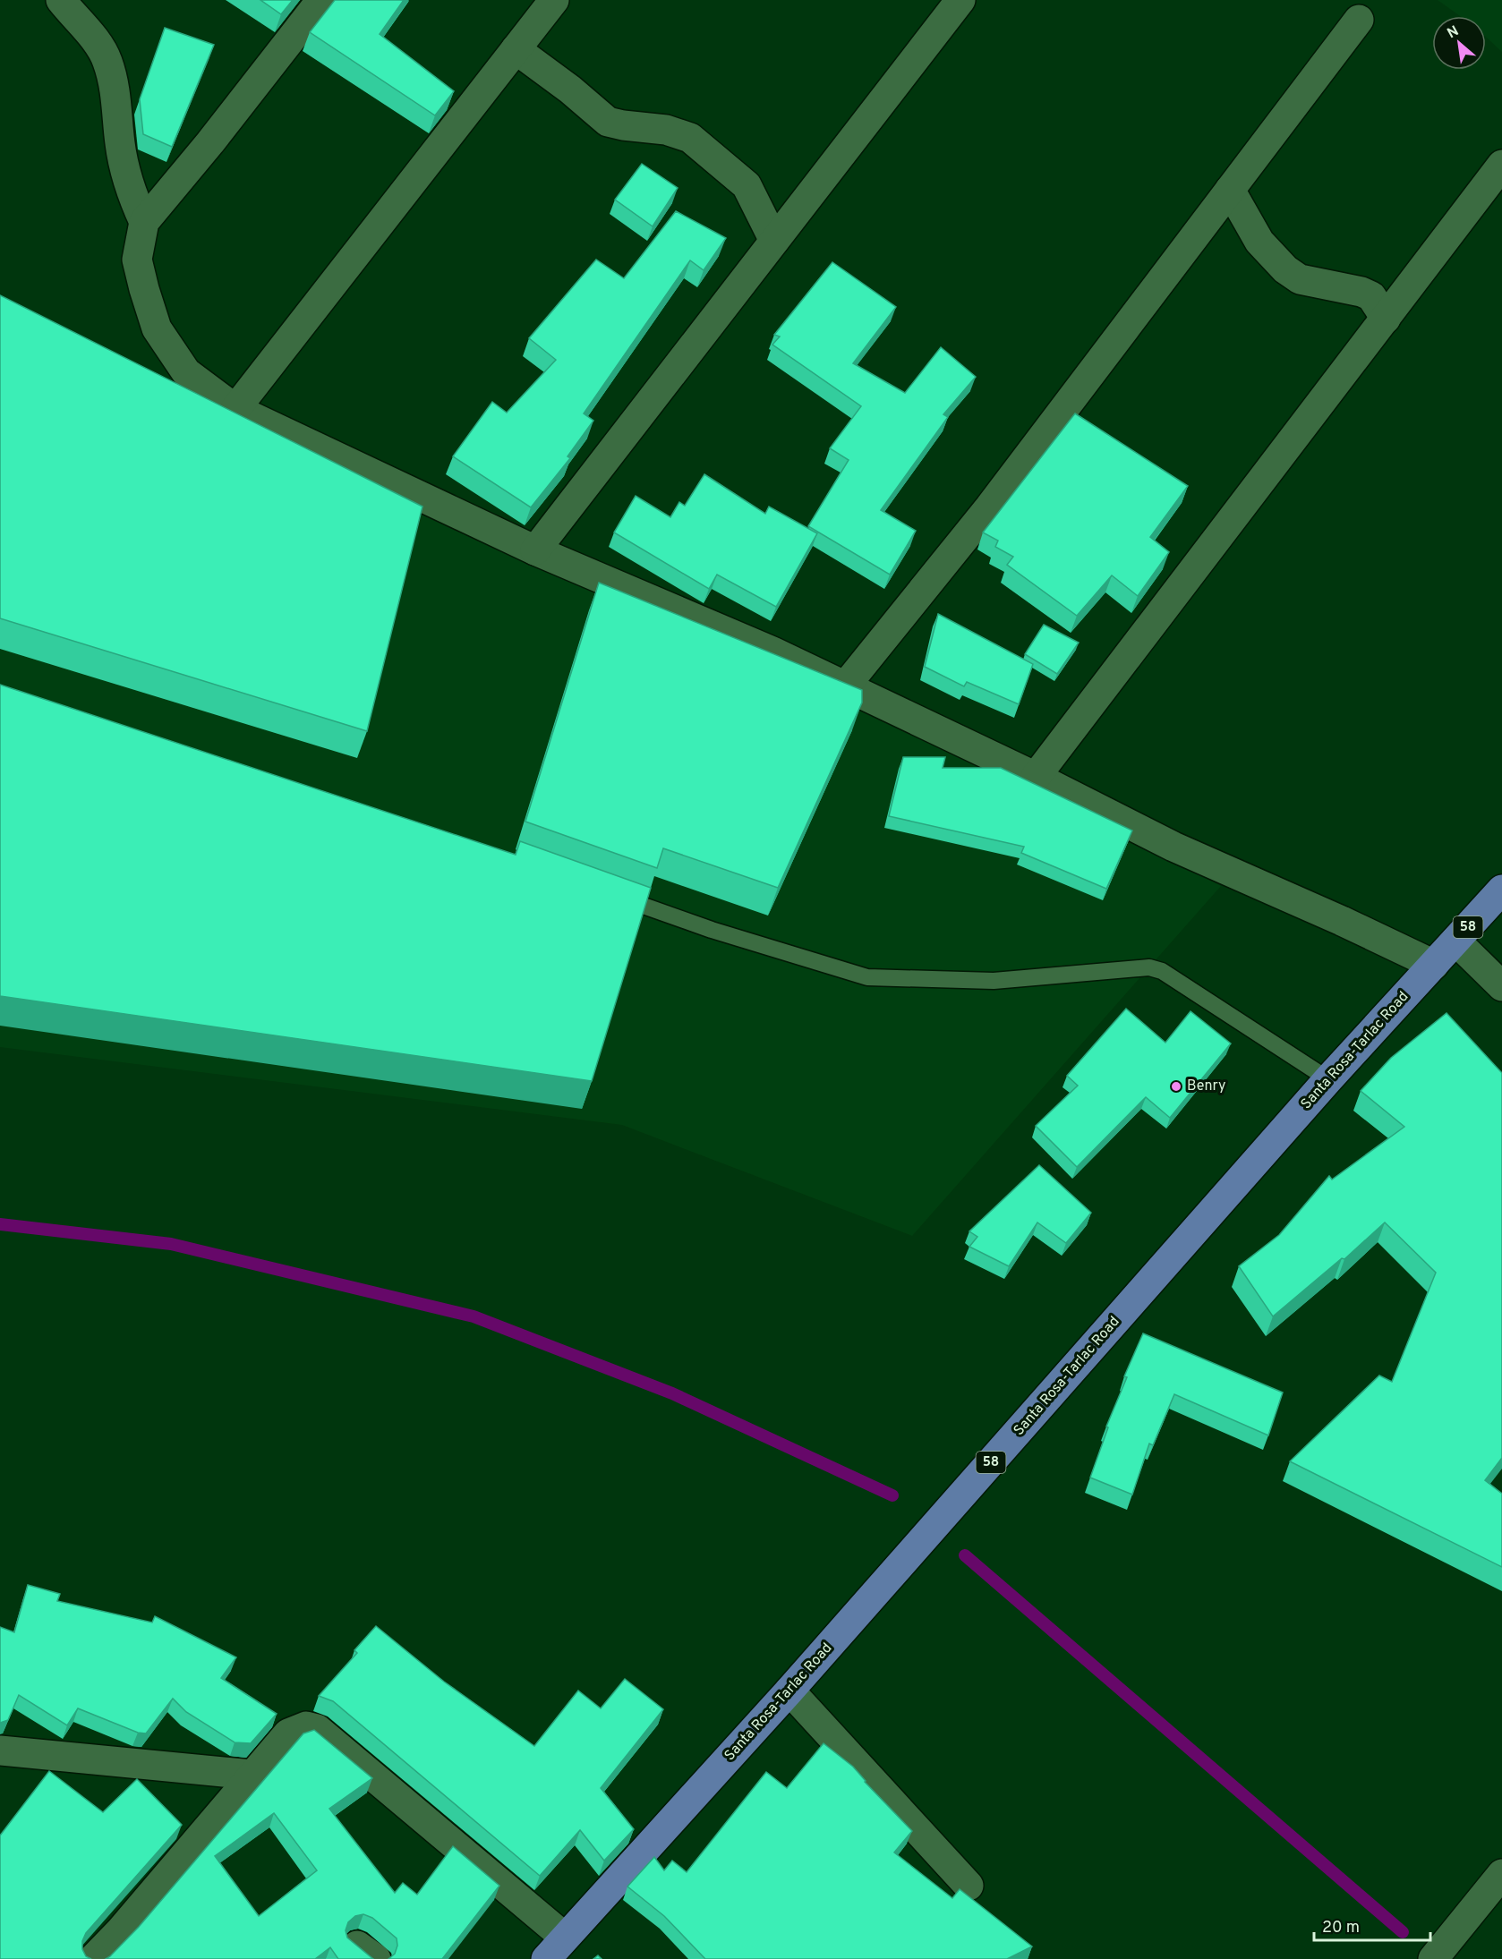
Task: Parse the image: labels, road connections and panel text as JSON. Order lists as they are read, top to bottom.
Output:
{
  "streets": {
    "highway": ["58", "Santa Rosa-Tarlac Road"]
  },
  "places": ["Benry"],
  "scale_bar": "20 m",
  "north": "top left"
}
